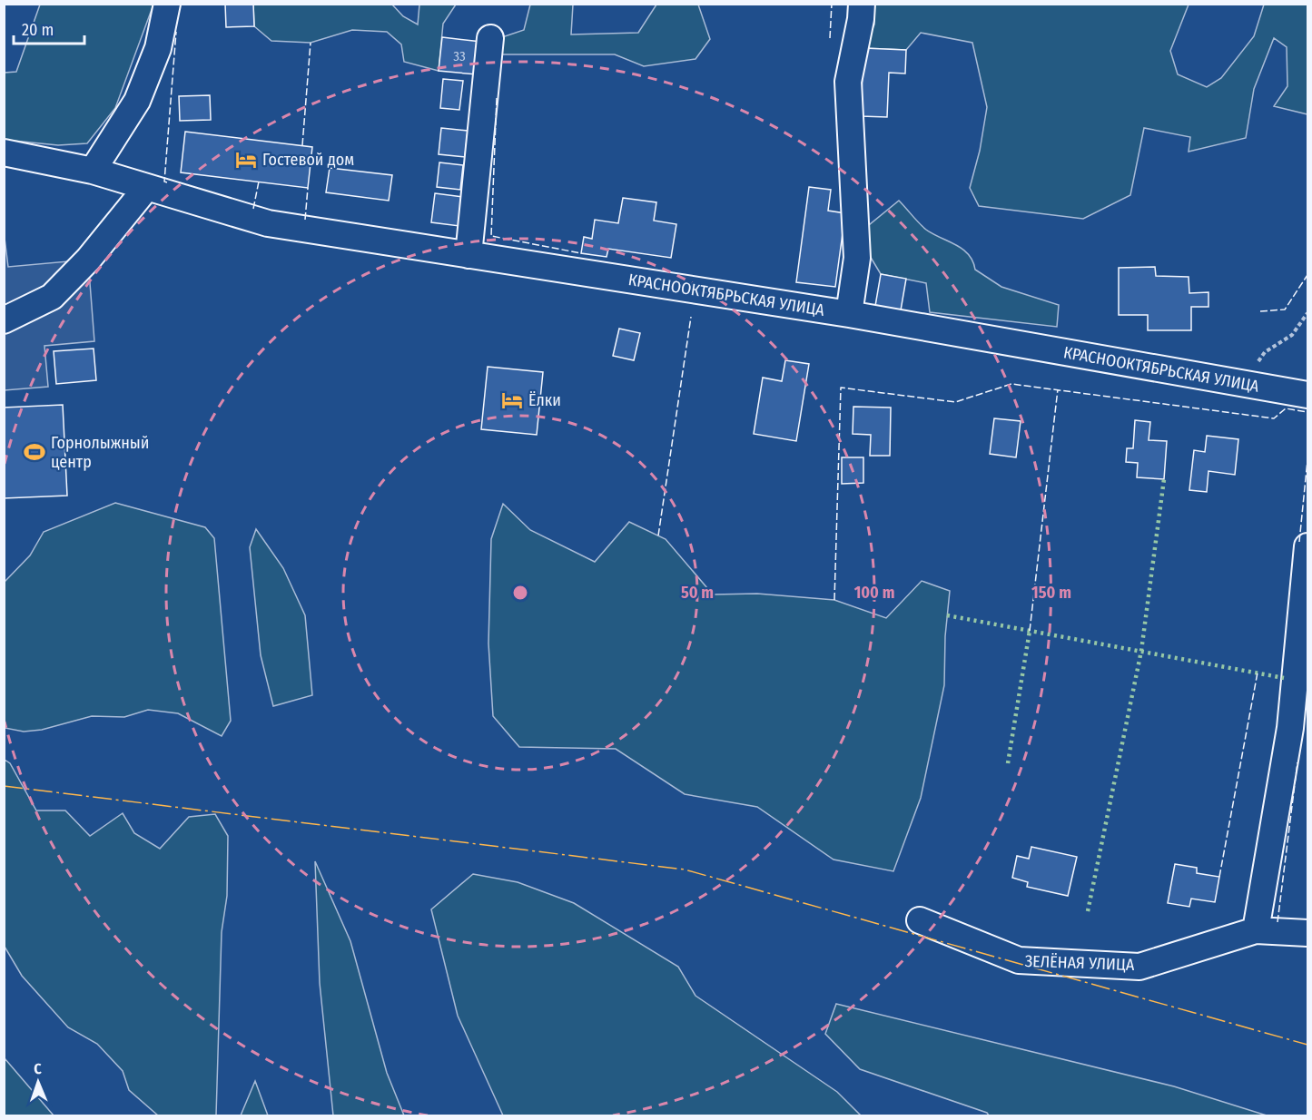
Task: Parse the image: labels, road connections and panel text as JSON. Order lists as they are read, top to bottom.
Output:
{
  "streets": {
    "street": ["КРАСНООКТЯБРЬСКАЯ УЛИЦА", "ЗЕЛЁНАЯ УЛИЦА"]
  },
  "places": {
    "hotel": ["Гостевой дом", "Ёлки"],
    "sports": ["Горнолыжный центр"]
  },
  "house_numbers": ["33"],
  "scale_bar": "20 m",
  "north": "top",
  "rings": ["50 m", "100 m", "150 m"]
}
